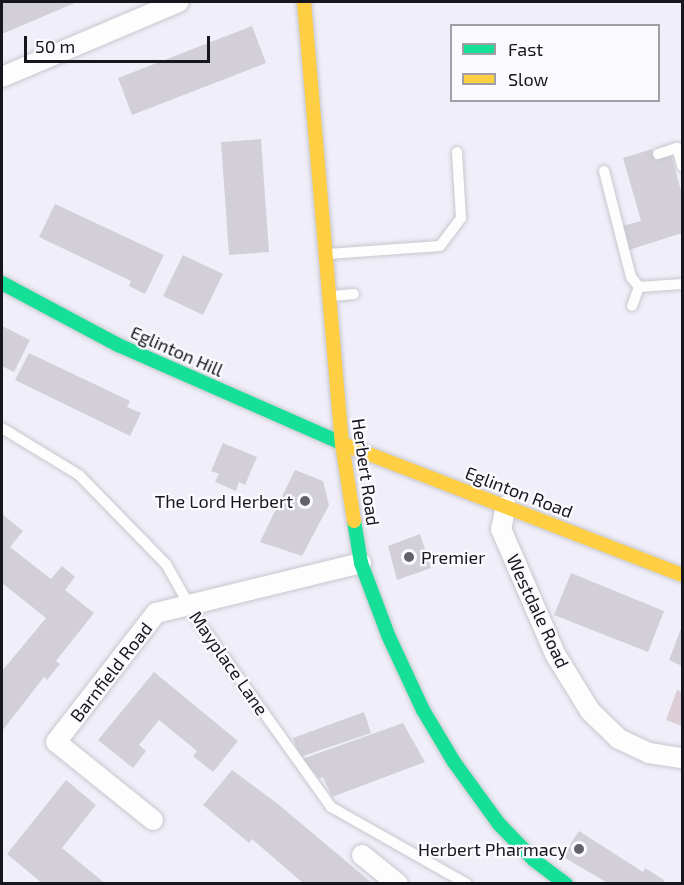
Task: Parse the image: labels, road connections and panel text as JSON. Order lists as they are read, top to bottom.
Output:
{
  "streets": {
    "street": [
      "Eglinton Hill",
      "Herbert Road",
      "Eglinton Road",
      "Westdale Road",
      "Barnfield Road"
    ],
    "lane": ["Mayplace Lane"]
  },
  "crossings": [
    ["Eglinton Hill", "Herbert Road"],
    ["Eglinton Hill", "Eglinton Road"],
    ["Herbert Road", "Eglinton Road"],
    ["Herbert Road", "Barnfield Road"],
    ["Eglinton Road", "Westdale Road"],
    ["Mayplace Lane", "Barnfield Road"]
  ],
  "places": ["The Lord Herbert", "Premier", "Herbert Pharmacy"],
  "legend": ["Fast", "Slow"],
  "scale_bar": "50 m"
}
